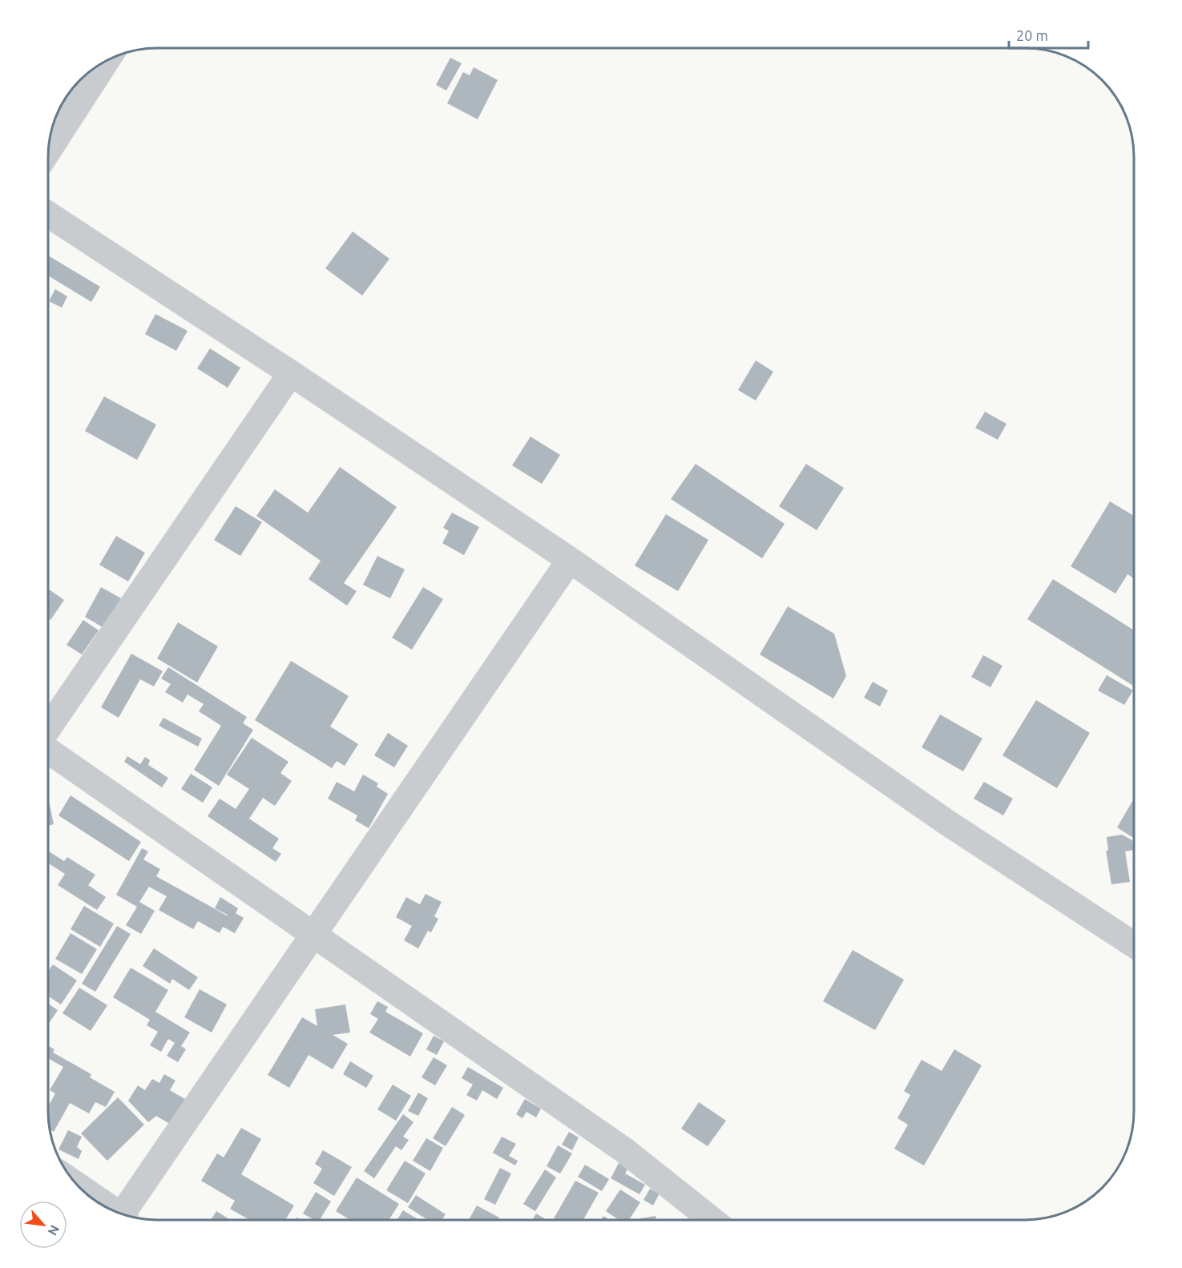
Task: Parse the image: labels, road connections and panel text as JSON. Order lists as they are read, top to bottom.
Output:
{
  "scale_bar": "20 m",
  "north": "bottom right"
}
